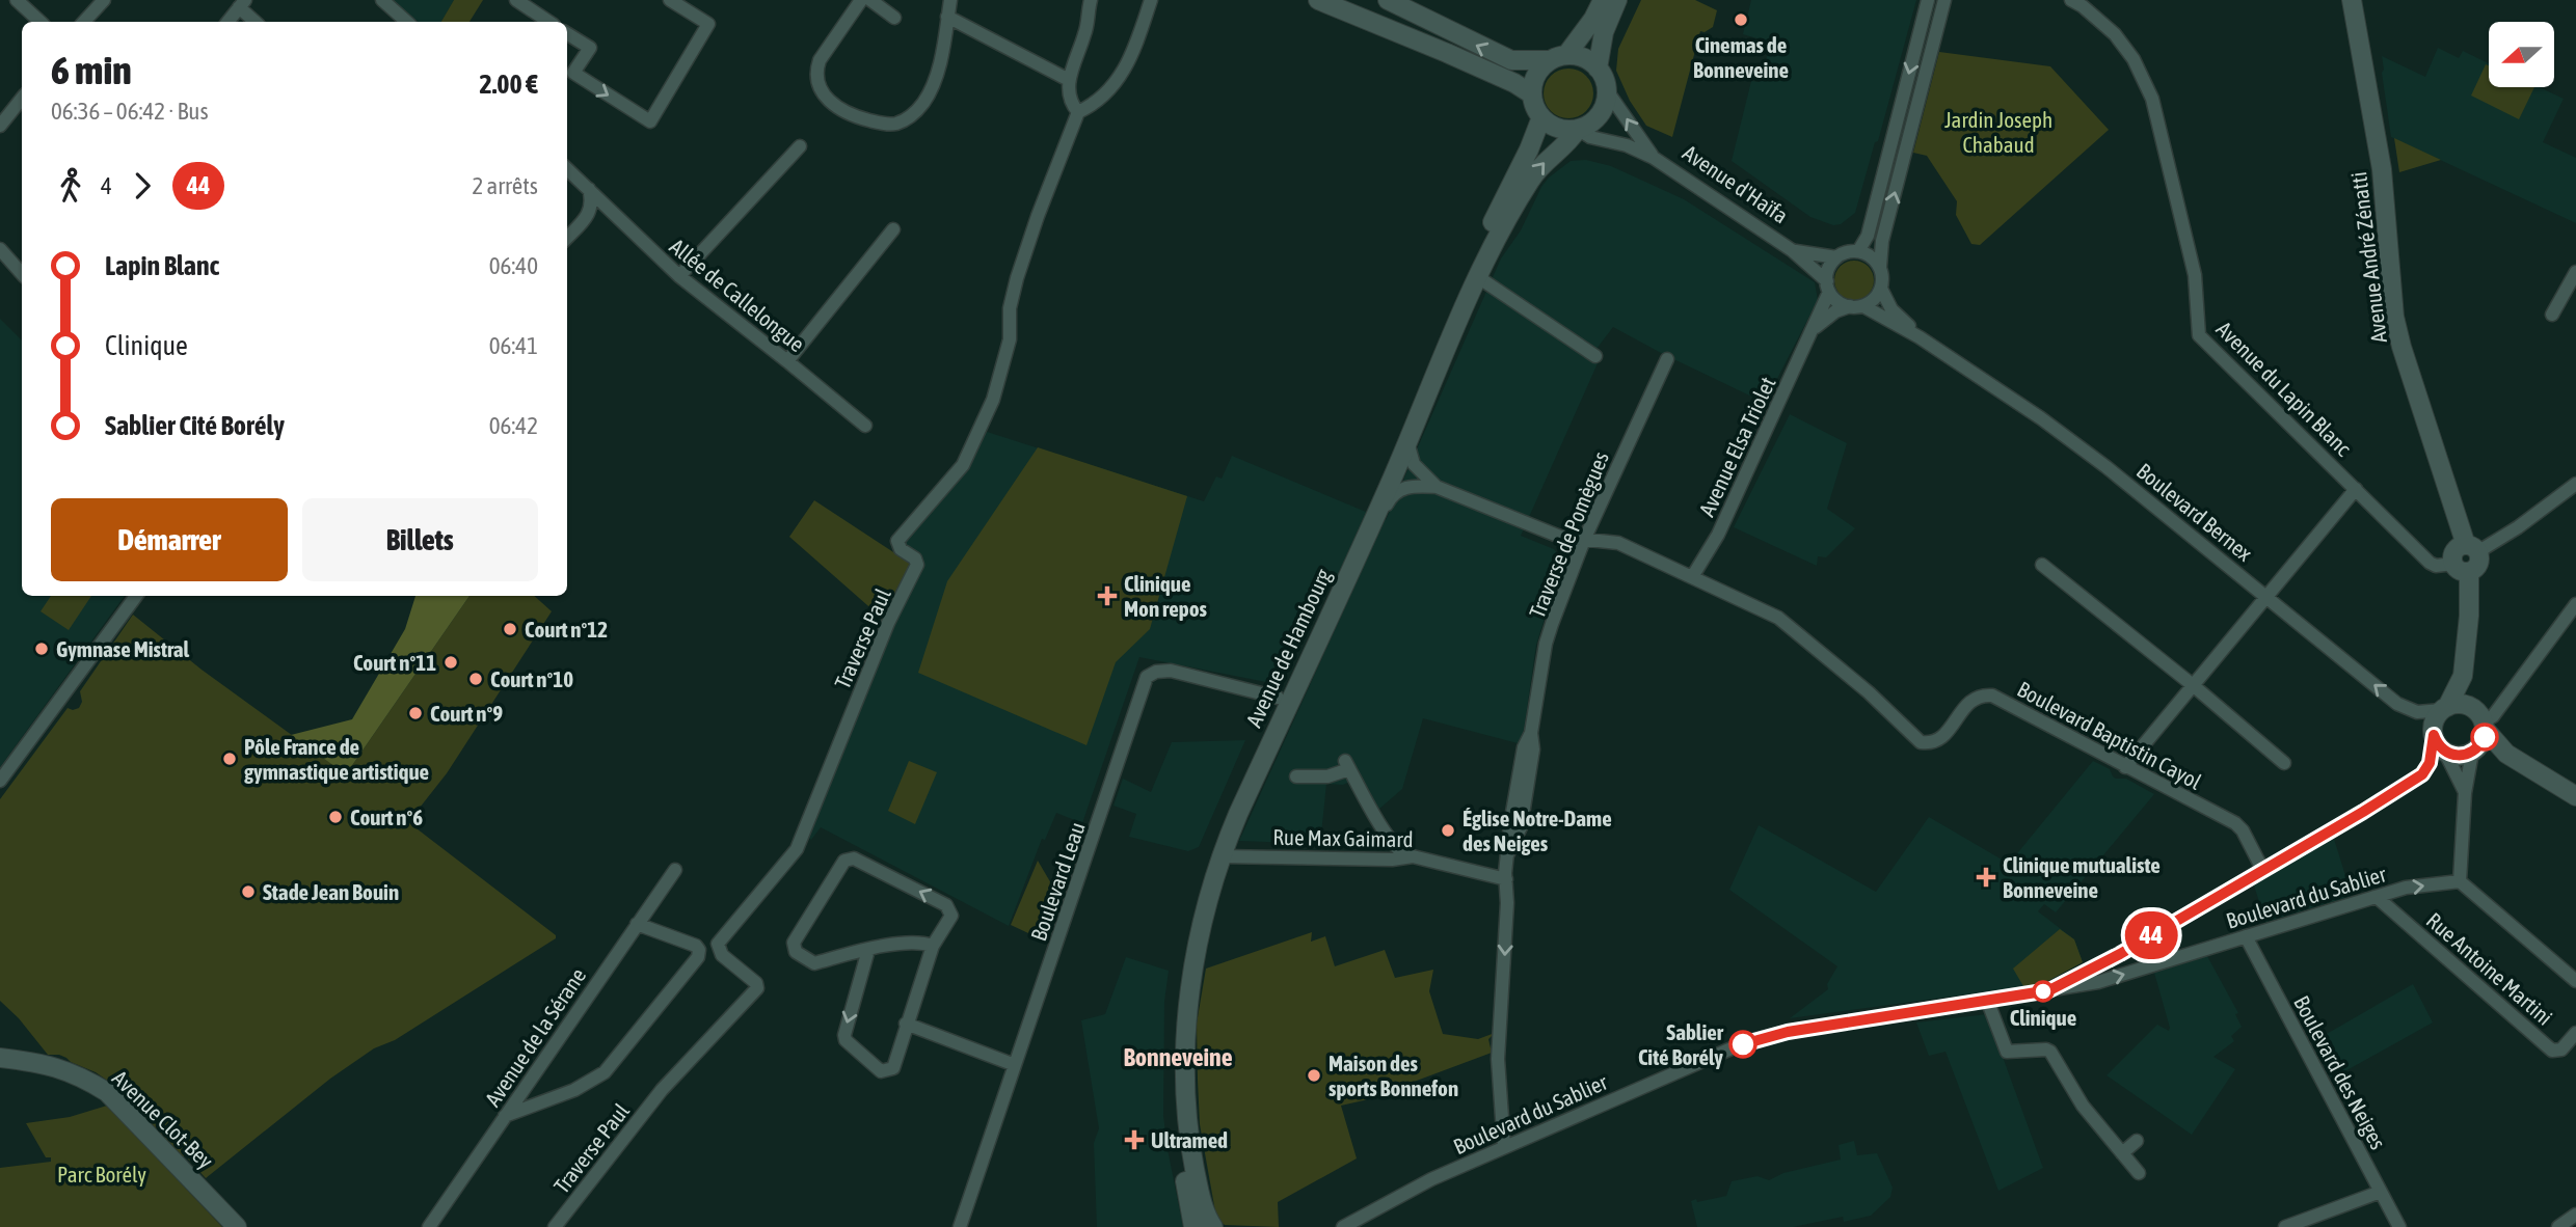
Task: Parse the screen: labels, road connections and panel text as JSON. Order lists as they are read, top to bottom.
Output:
{
  "streets": {
    "street": [
      "Avenue d'Haïfa",
      "Avenue André Zénatti",
      "Allée de Callelongue",
      "Avenue du Lapin Blanc",
      "Avenue Elsa Triolet",
      "Boulevard Bernex",
      "Traverse de Pomègues",
      "Traverse Paul",
      "Avenue de Hambourg",
      "Boulevard Baptistin Cayol",
      "Rue Max Gaimard",
      "Boulevard Leau",
      "Boulevard du Sablier",
      "Rue Antoine Martini",
      "Avenue de la Sérane",
      "Boulevard des Neiges",
      "Avenue Clot-Bey"
    ]
  },
  "crossings": [
    ["Avenue d'Haïfa", "Avenue Elsa Triolet"],
    ["Avenue d'Haïfa", "Boulevard Bernex"],
    ["Avenue d'Haïfa", "Avenue de Hambourg"],
    ["Avenue Elsa Triolet", "Boulevard Bernex"],
    ["Avenue Elsa Triolet", "Boulevard Baptistin Cayol"],
    ["Traverse de Pomègues", "Boulevard Baptistin Cayol"],
    ["Traverse de Pomègues", "Rue Max Gaimard"],
    ["Traverse de Pomègues", "Boulevard du Sablier"],
    ["Avenue de Hambourg", "Boulevard Baptistin Cayol"],
    ["Avenue de Hambourg", "Rue Max Gaimard"],
    ["Avenue de Hambourg", "Boulevard Leau"],
    ["Boulevard du Sablier", "Rue Antoine Martini"],
    ["Boulevard du Sablier", "Boulevard des Neiges"]
  ],
  "districts": ["Bonneveine"],
  "parks": ["Jardin Joseph Chabaud", "Parc Borély"],
  "places": {
    "other": [
      "Cinemas de Bonneveine",
      "Court n°12",
      "Gymnase Mistral",
      "Court n°11",
      "Court n°10",
      "Court n°9",
      "Pôle France de gymnastique artistique",
      "Court n°6",
      "Église Notre-Dame des Neiges",
      "Stade Jean Bouin",
      "Clinique",
      "Sablier Cité Borély",
      "Maison des sports Bonnefon"
    ],
    "health": ["Clinique Mon repos", "Clinique mutualiste Bonneveine", "Ultramed"]
  },
  "lines": ["bus line 44"],
  "north": "left",
  "page": {
    "on_map": "44",
    "heading": ["6 min", "06:36 – 06:42 · Bus", "2.00 €"],
    "legs": ["4", "44", "2 arrêts"],
    "list": [
      {
        "name": "Lapin Blanc",
        "value": "06:40"
      },
      {
        "name": "Clinique",
        "value": "06:41"
      },
      {
        "name": "Sablier Cité Borély",
        "value": "06:42"
      }
    ],
    "buttons": ["Démarrer", "Billets"]
  }
}
